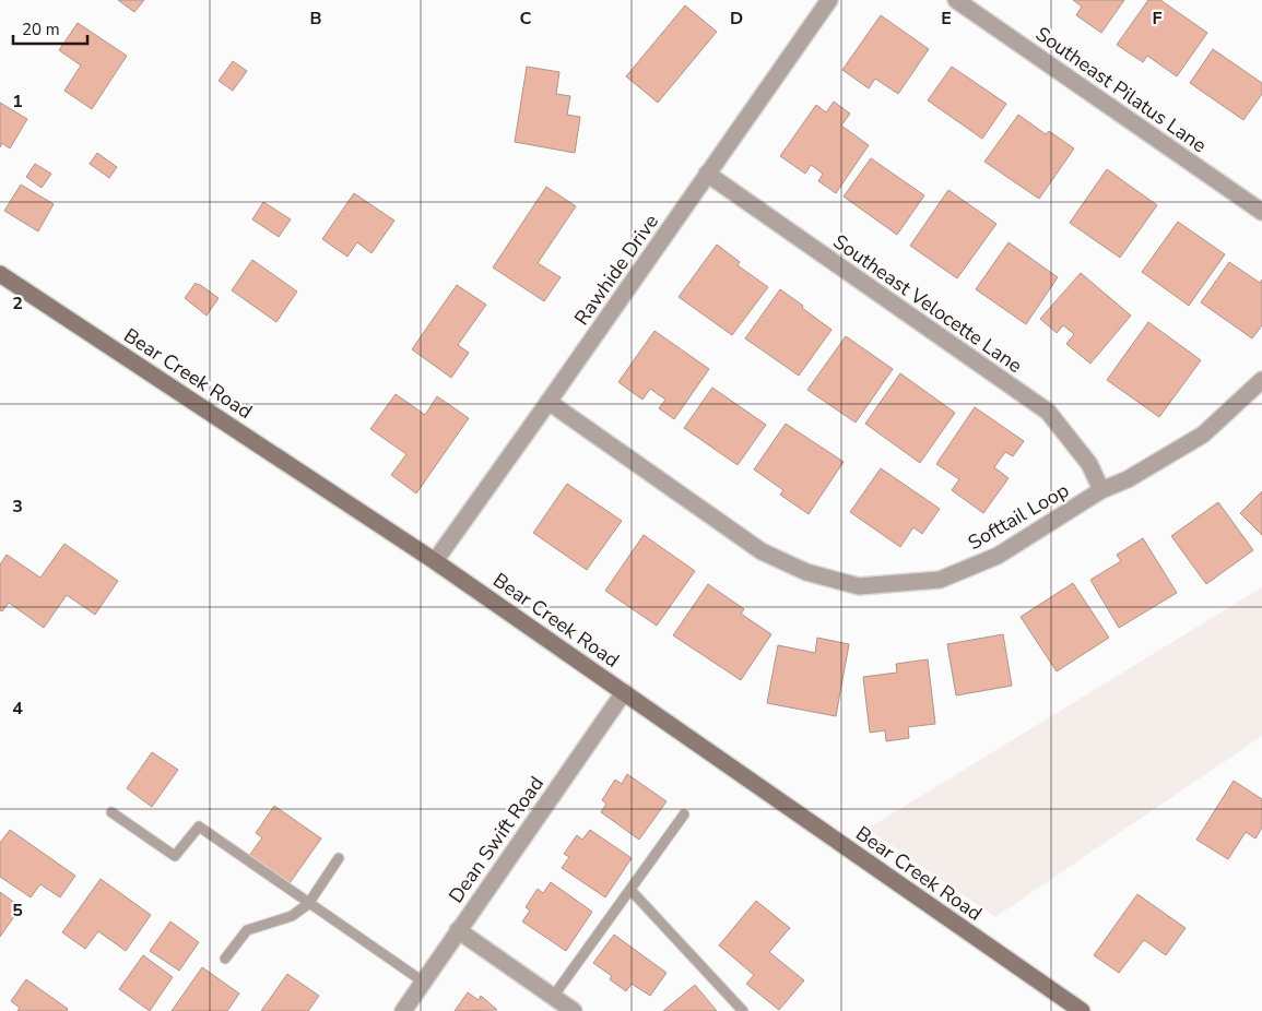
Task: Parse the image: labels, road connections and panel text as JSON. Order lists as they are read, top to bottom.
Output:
{
  "streets": {
    "street": [
      "Southeast Pilatus Lane",
      "Rawhide Drive",
      "Southeast Velocette Lane",
      "Bear Creek Road",
      "Softtail Loop",
      "Dean Swift Road"
    ]
  },
  "crossings": [
    ["Rawhide Drive", "Southeast Velocette Lane"],
    ["Rawhide Drive", "Bear Creek Road"],
    ["Rawhide Drive", "Softtail Loop"],
    ["Southeast Velocette Lane", "Softtail Loop"],
    ["Bear Creek Road", "Dean Swift Road"]
  ],
  "scale_bar": "20 m",
  "grid": {
    "columns": [
      "B",
      "C",
      "D",
      "E",
      "F"
    ],
    "rows": [
      "1",
      "2",
      "3",
      "4",
      "5"
    ]
  }
}
